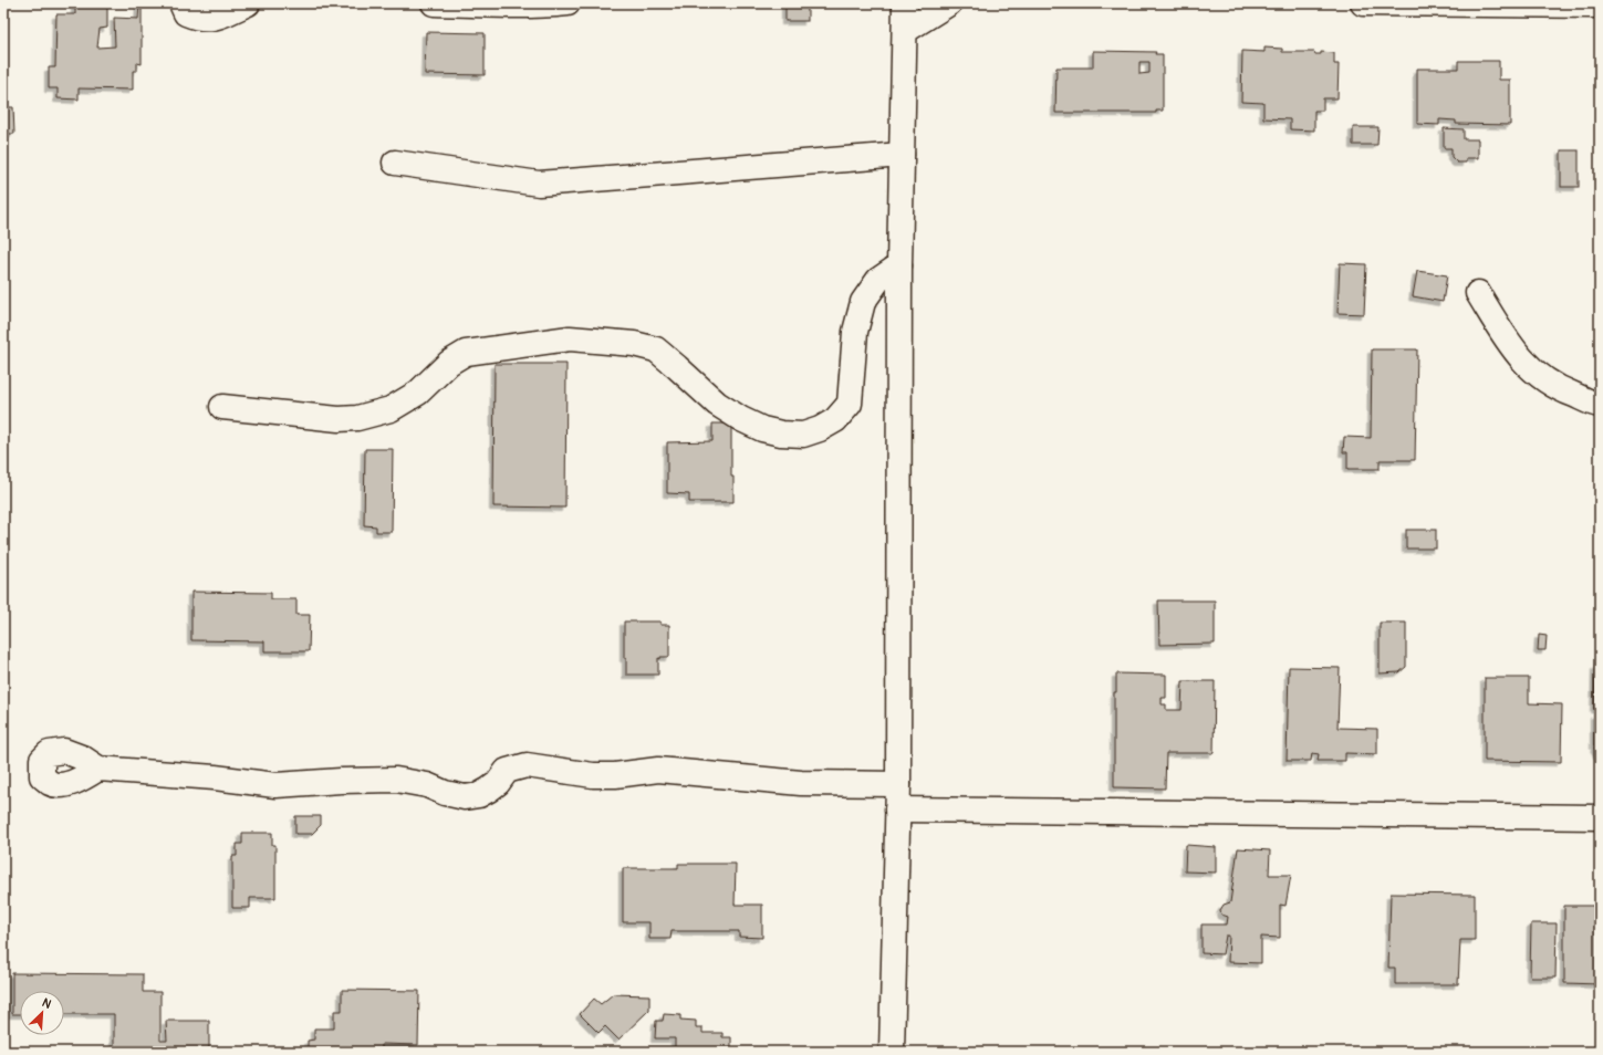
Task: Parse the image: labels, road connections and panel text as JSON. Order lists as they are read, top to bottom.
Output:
{
  "north": "top right"
}
